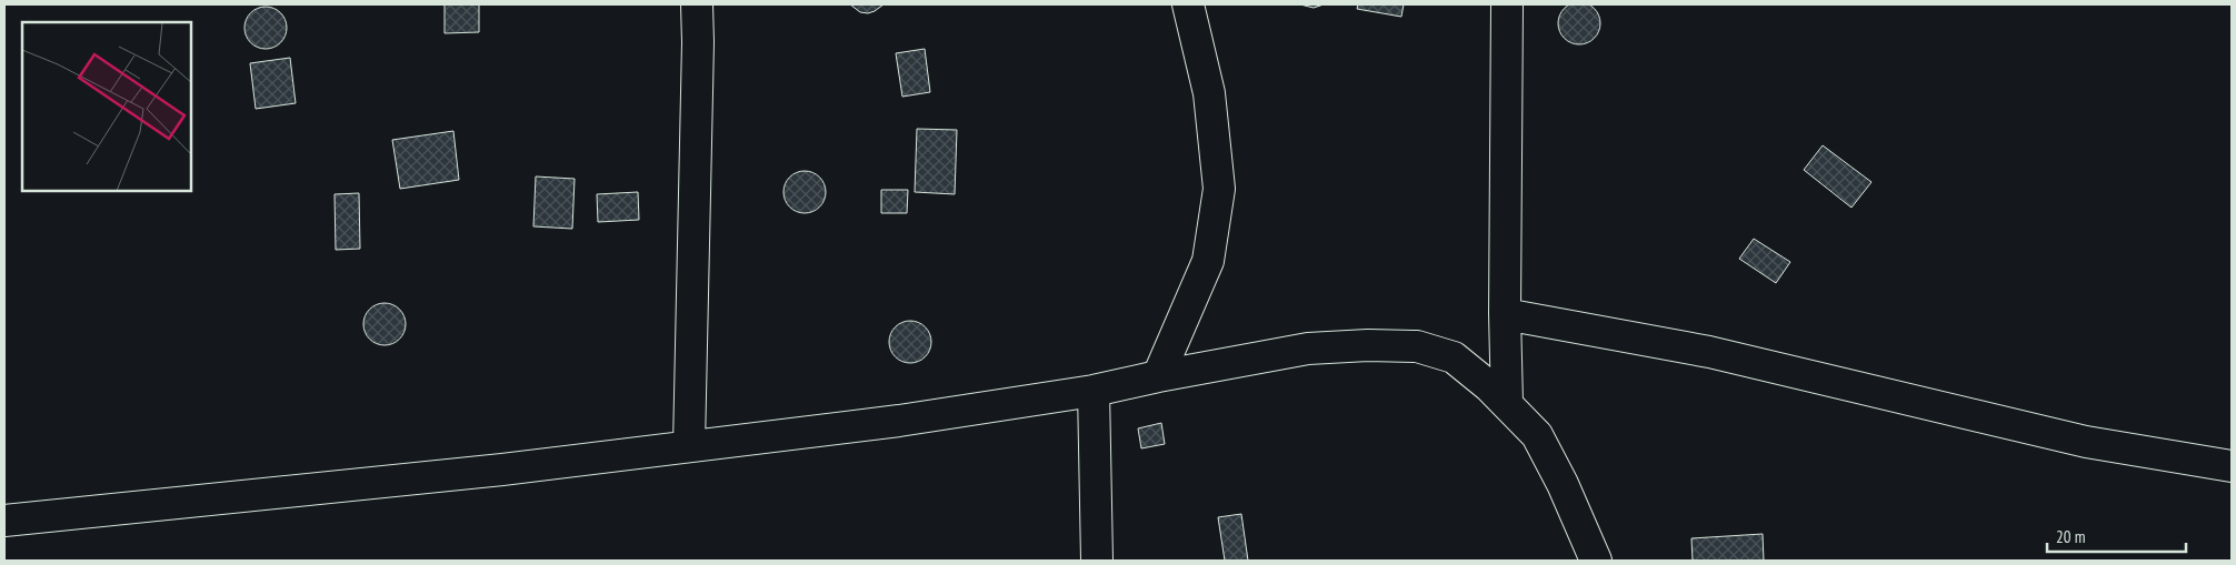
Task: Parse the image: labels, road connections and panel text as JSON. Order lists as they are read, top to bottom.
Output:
{
  "scale_bar": "20 m"
}
